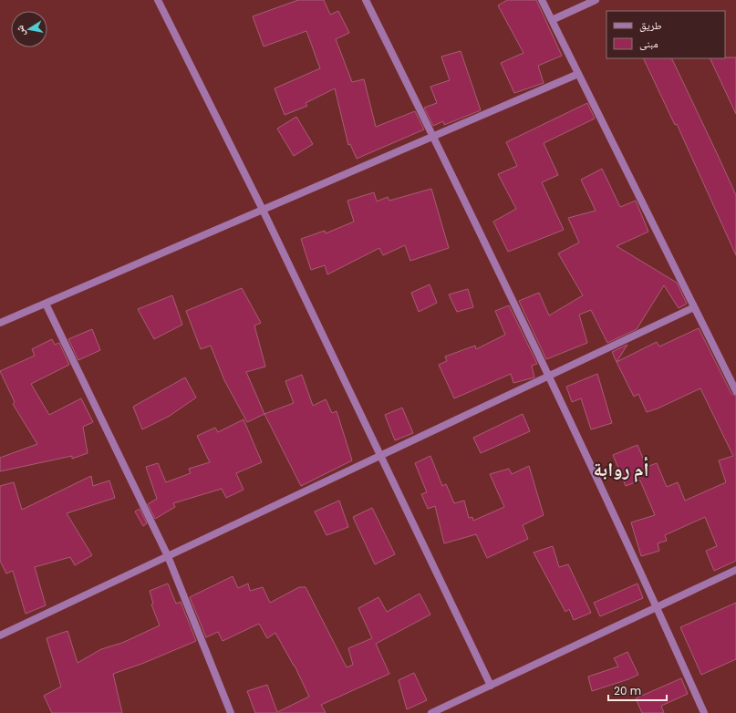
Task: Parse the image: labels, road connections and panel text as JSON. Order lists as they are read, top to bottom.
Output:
{
  "districts": ["أم روابة"],
  "legend": ["طريق", "مبنى"],
  "scale_bar": "20 m",
  "north": "left"
}
